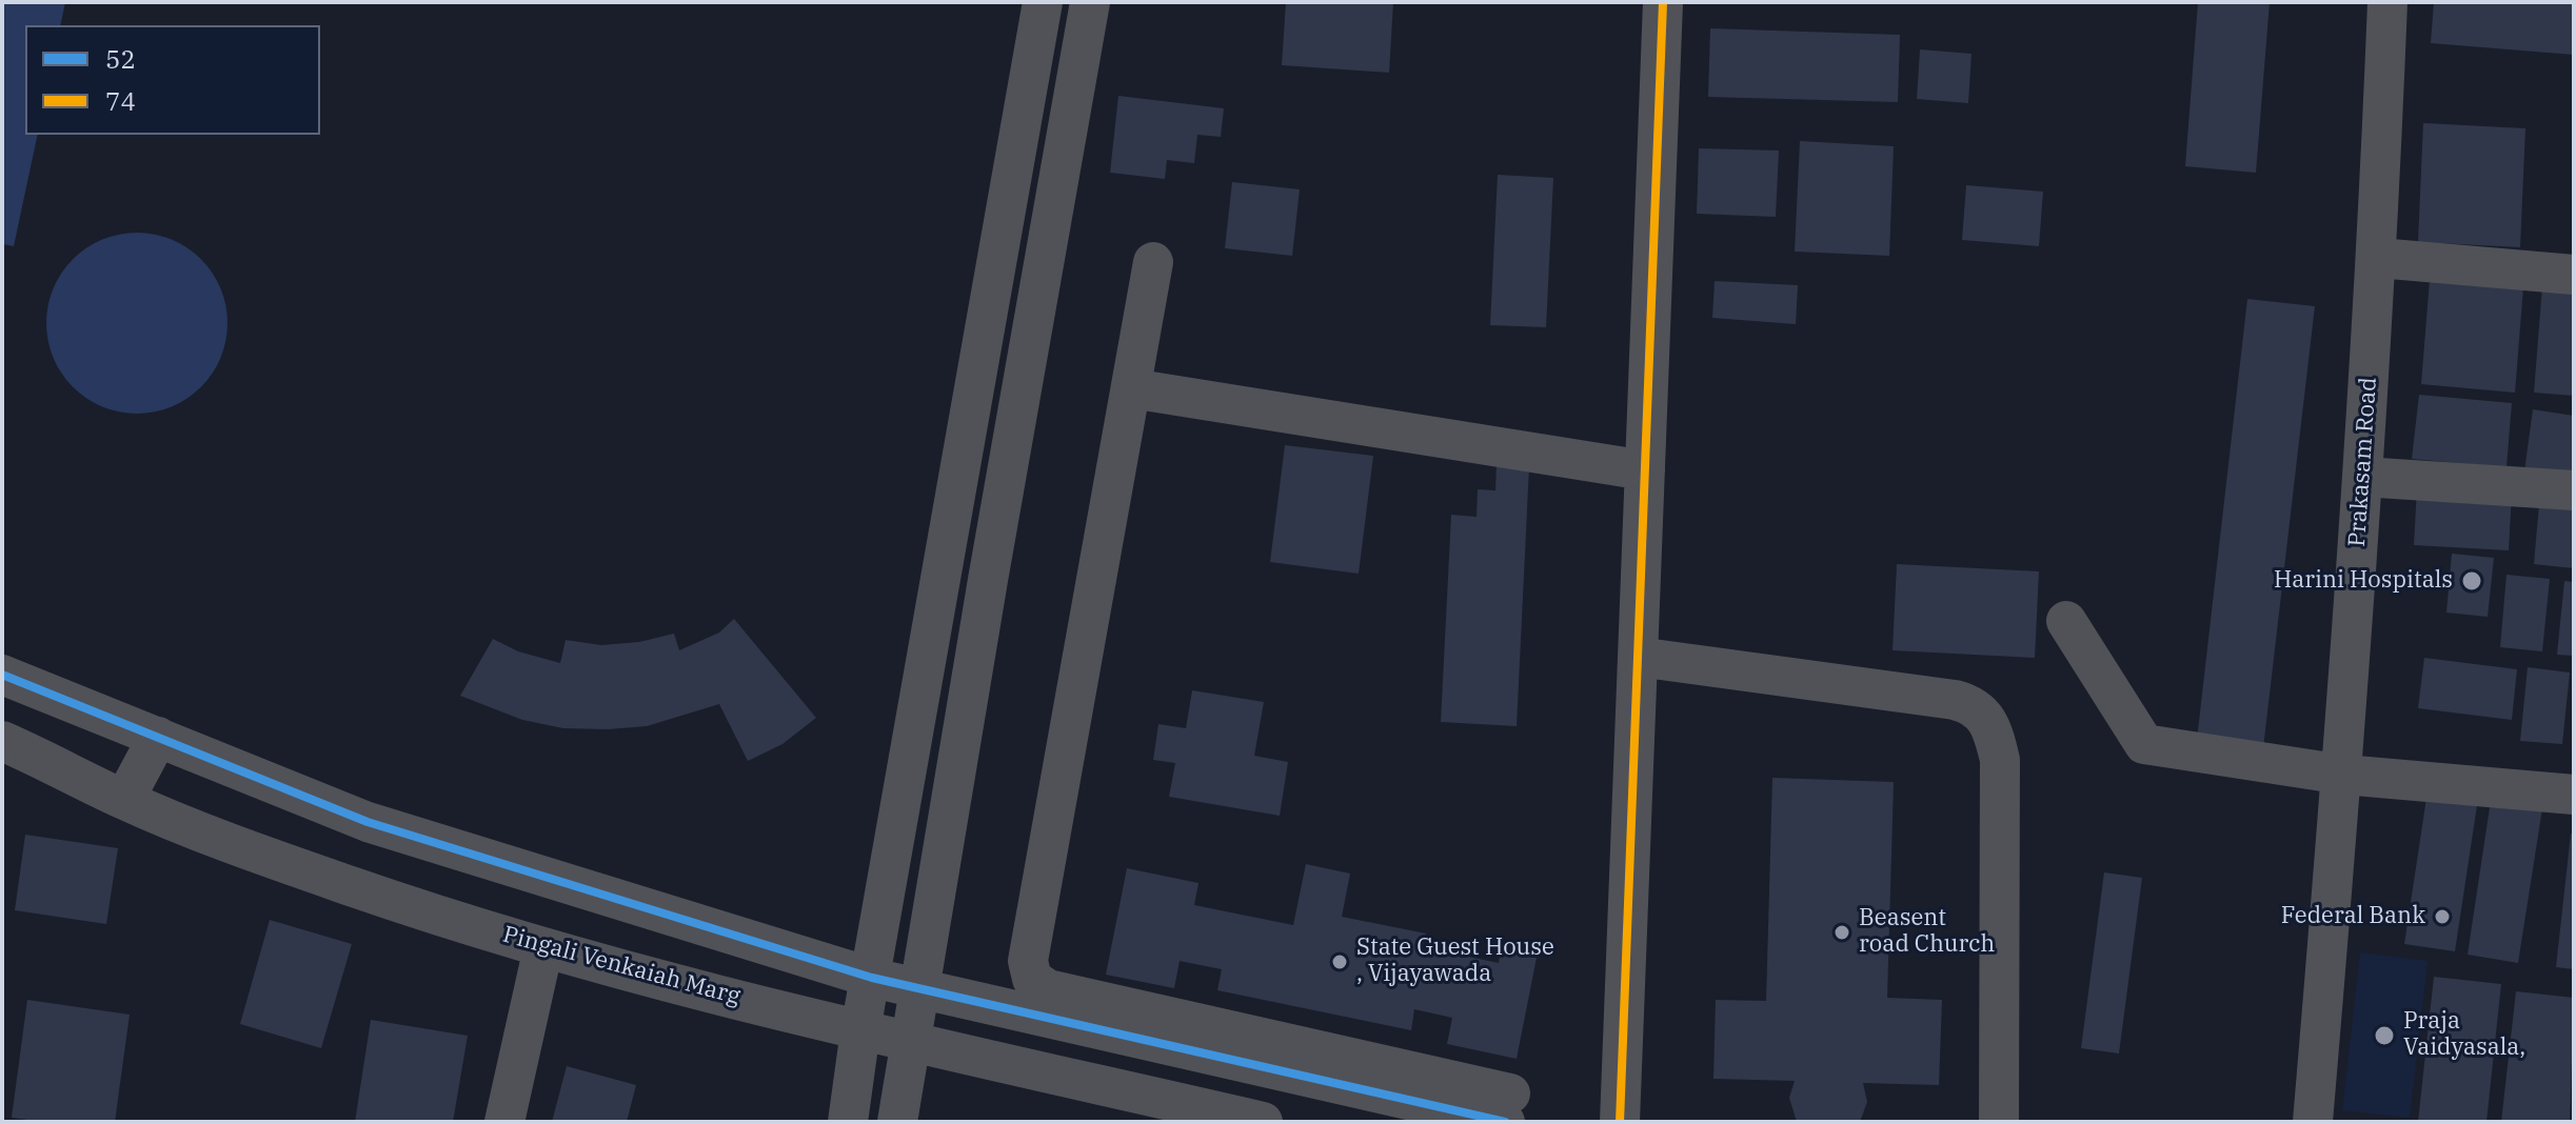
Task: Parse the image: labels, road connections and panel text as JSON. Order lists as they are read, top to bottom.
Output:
{
  "streets": {
    "street": ["Prakasam Road", "Pingali Venkaiah Marg"]
  },
  "places": [
    "Harini Hospitals",
    "Federal Bank",
    "Beasent road Church",
    "State Guest House , Vijayawada",
    "Praja Vaidyasala,"
  ],
  "lines": ["transit line 74", "transit line 52"],
  "legend": ["52", "74"]
}
